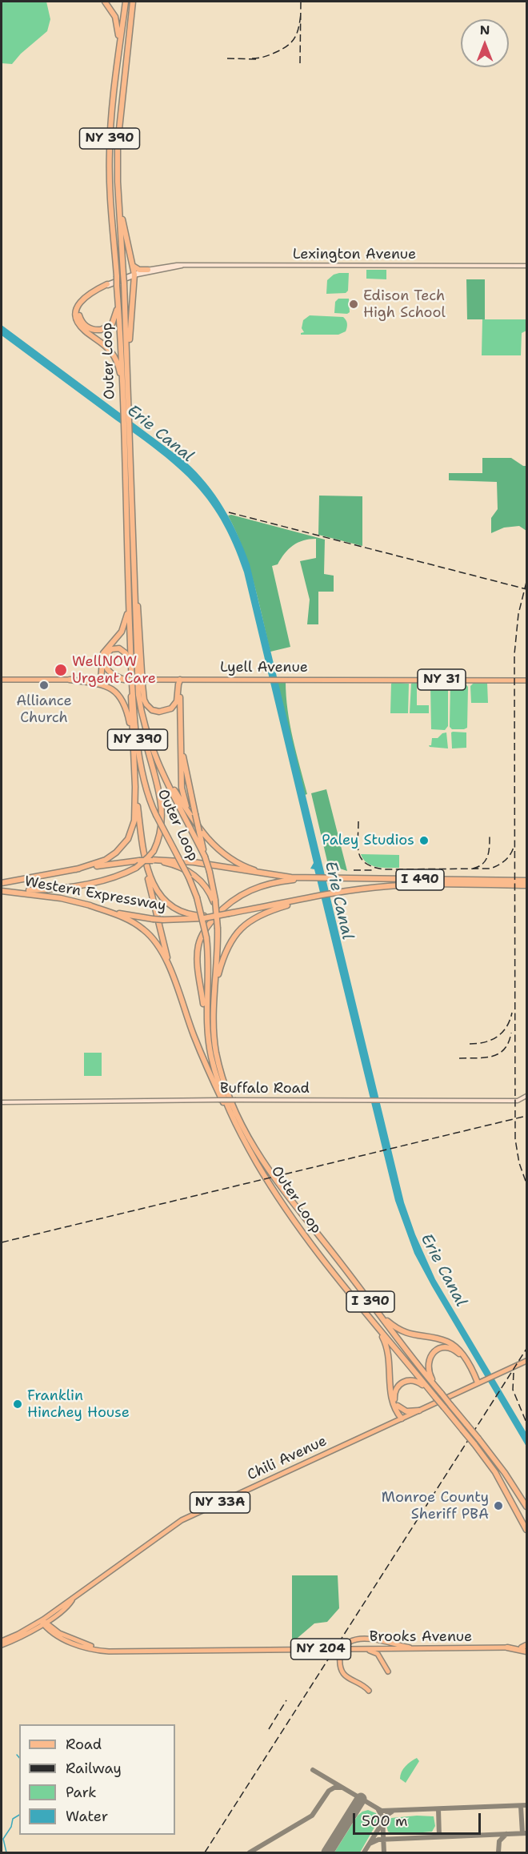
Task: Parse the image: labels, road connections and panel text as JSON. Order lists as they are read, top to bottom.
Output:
{
  "streets": {
    "highway": [
      "NY 390",
      "Outer Loop",
      "I 490",
      "Western Expressway",
      "I 390"
    ],
    "main road": [
      "Lexington Avenue",
      "Lyell Avenue",
      "NY 31",
      "Buffalo Road",
      "Chili Avenue",
      "NY 33A",
      "Brooks Avenue",
      "NY 204"
    ]
  },
  "crossings": [
    ["Chili Avenue", "Brooks Avenue"],
    ["Chili Avenue", "NY 204"],
    ["Brooks Avenue", "NY 204"]
  ],
  "water": ["Erie Canal"],
  "places": [
    "Edison Tech High School",
    "WellNOW Urgent Care",
    "Alliance Church",
    "Paley Studios",
    "Franklin Hinchey House",
    "Monroe County Sheriff PBA"
  ],
  "legend": [
    "Road",
    "Railway",
    "Park",
    "Water"
  ],
  "scale_bar": "500 m",
  "north": "top"
}
